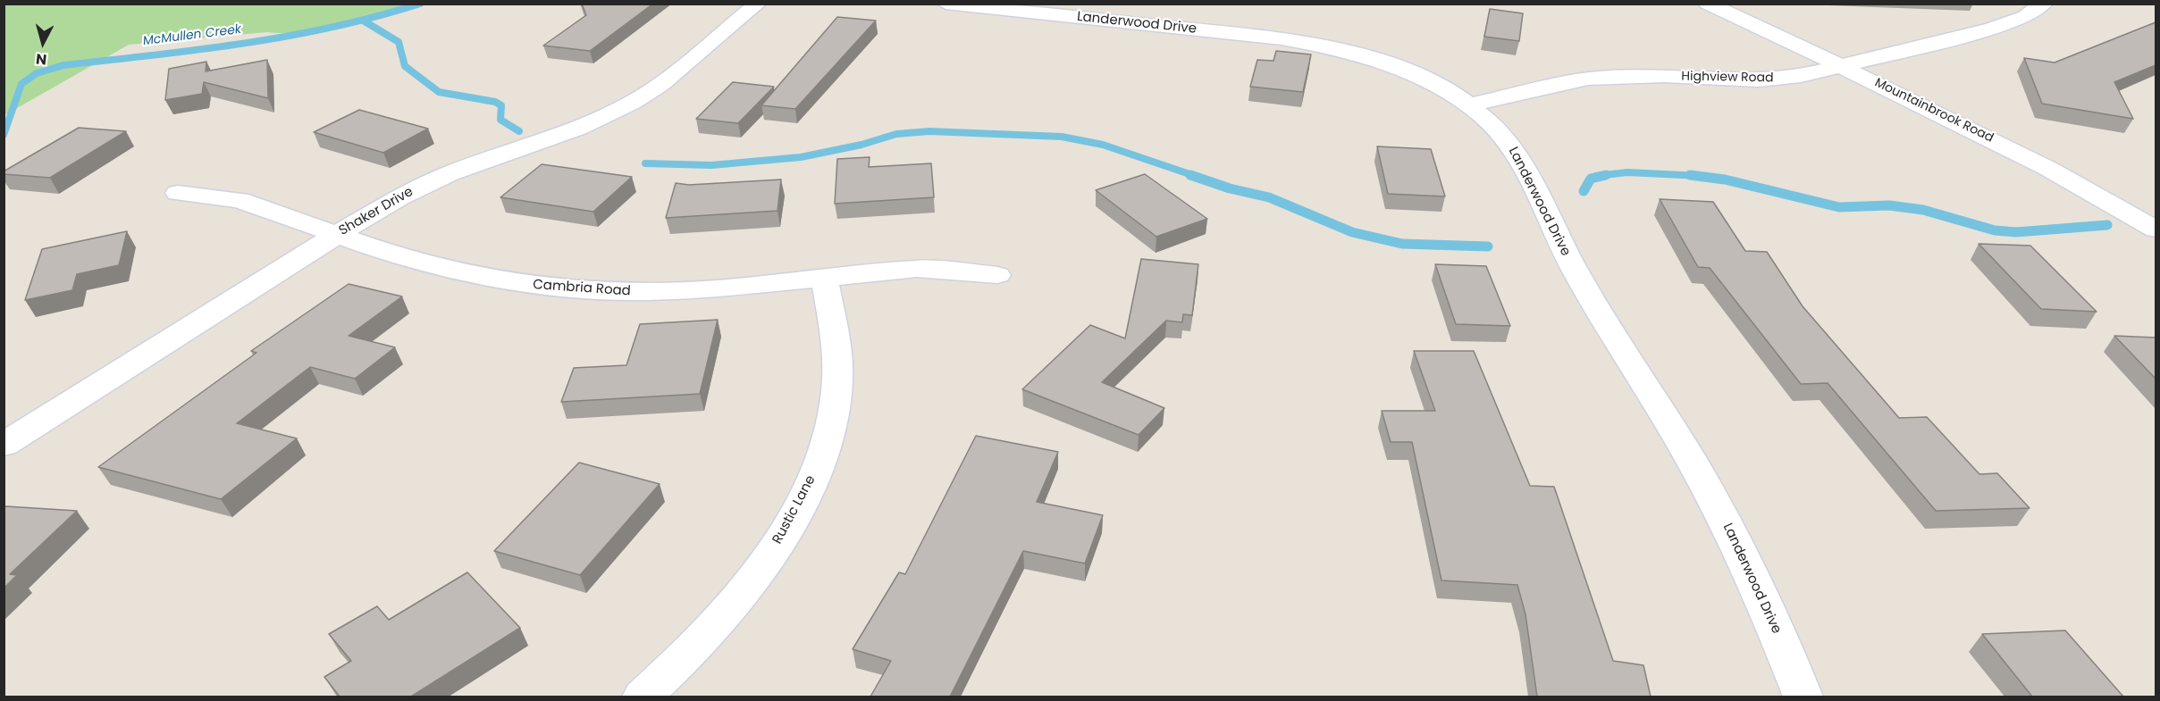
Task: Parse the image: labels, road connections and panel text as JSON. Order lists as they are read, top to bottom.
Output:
{
  "streets": {
    "street": [
      "Landerwood Drive",
      "Highview Road",
      "Mountainbrook Road",
      "Shaker Drive",
      "Cambria Road",
      "Rustic Lane"
    ]
  },
  "crossings": [
    ["Landerwood Drive", "Highview Road"],
    ["Highview Road", "Mountainbrook Road"],
    ["Shaker Drive", "Cambria Road"],
    ["Cambria Road", "Rustic Lane"]
  ],
  "water": ["McMullen Creek"],
  "north": "bottom"
}
